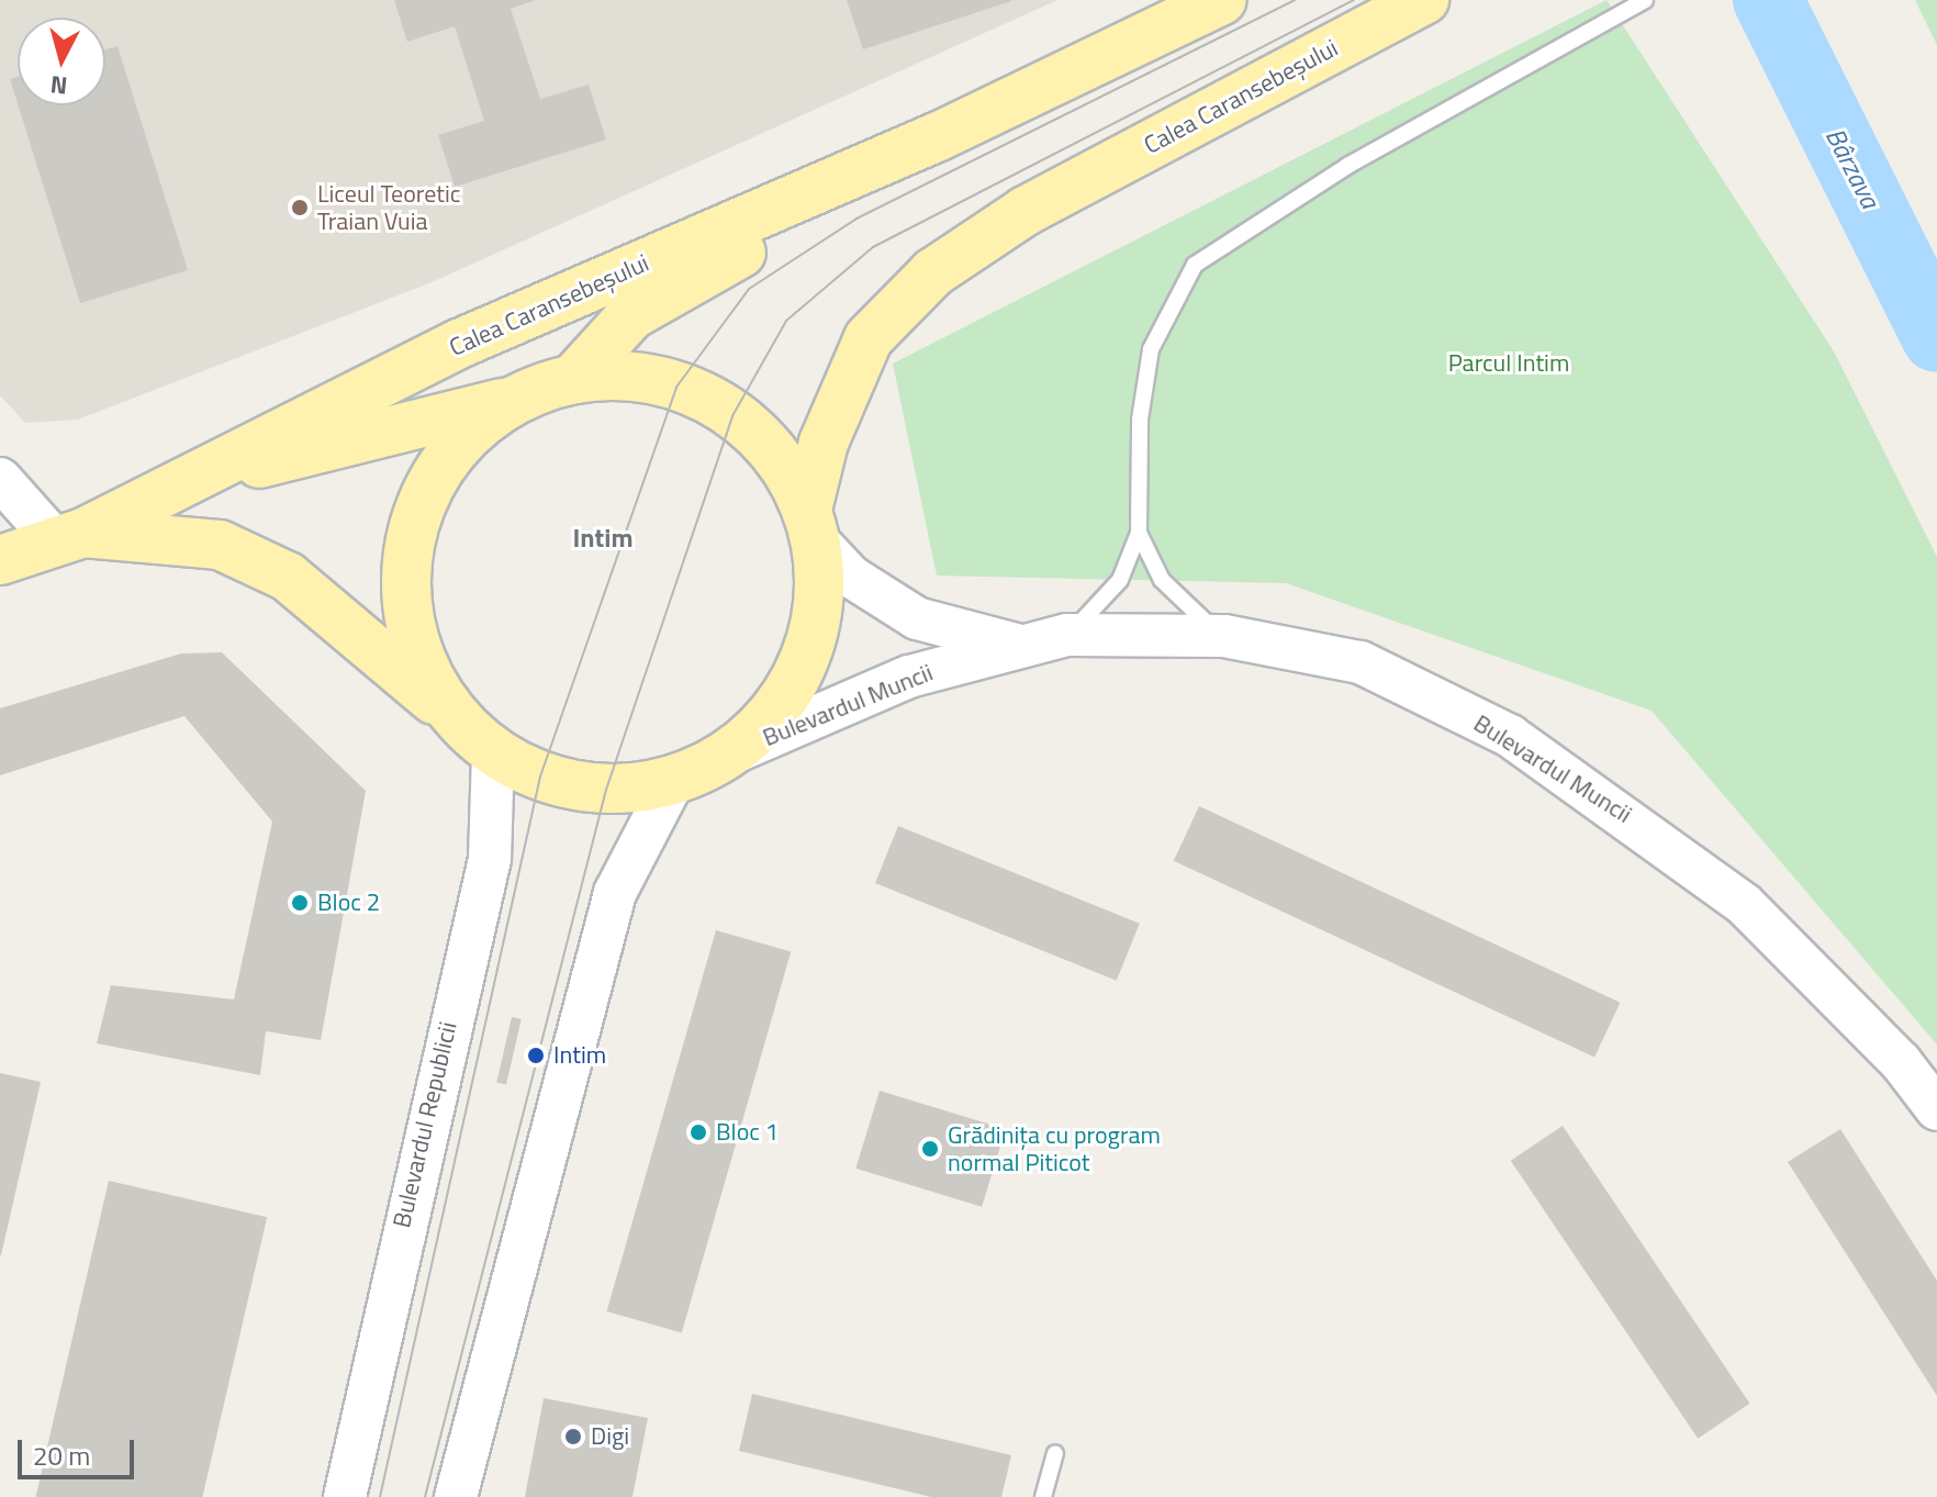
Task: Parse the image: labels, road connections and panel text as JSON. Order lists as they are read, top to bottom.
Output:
{
  "streets": {
    "main road": ["Calea Caransebeșului"],
    "street": ["Bulevardul Muncii", "Bulevardul Republicii"]
  },
  "crossings": [
    ["Calea Caransebeșului", "Bulevardul Muncii"]
  ],
  "districts": ["Intim"],
  "water": ["Bârzava"],
  "parks": ["Parcul Intim"],
  "places": [
    "Liceul Teoretic Traian Vuia",
    "Bloc 2",
    "Intim",
    "Bloc 1",
    "Grădinița cu program normal Piticot",
    "Digi"
  ],
  "scale_bar": "20 m",
  "north": "bottom"
}
